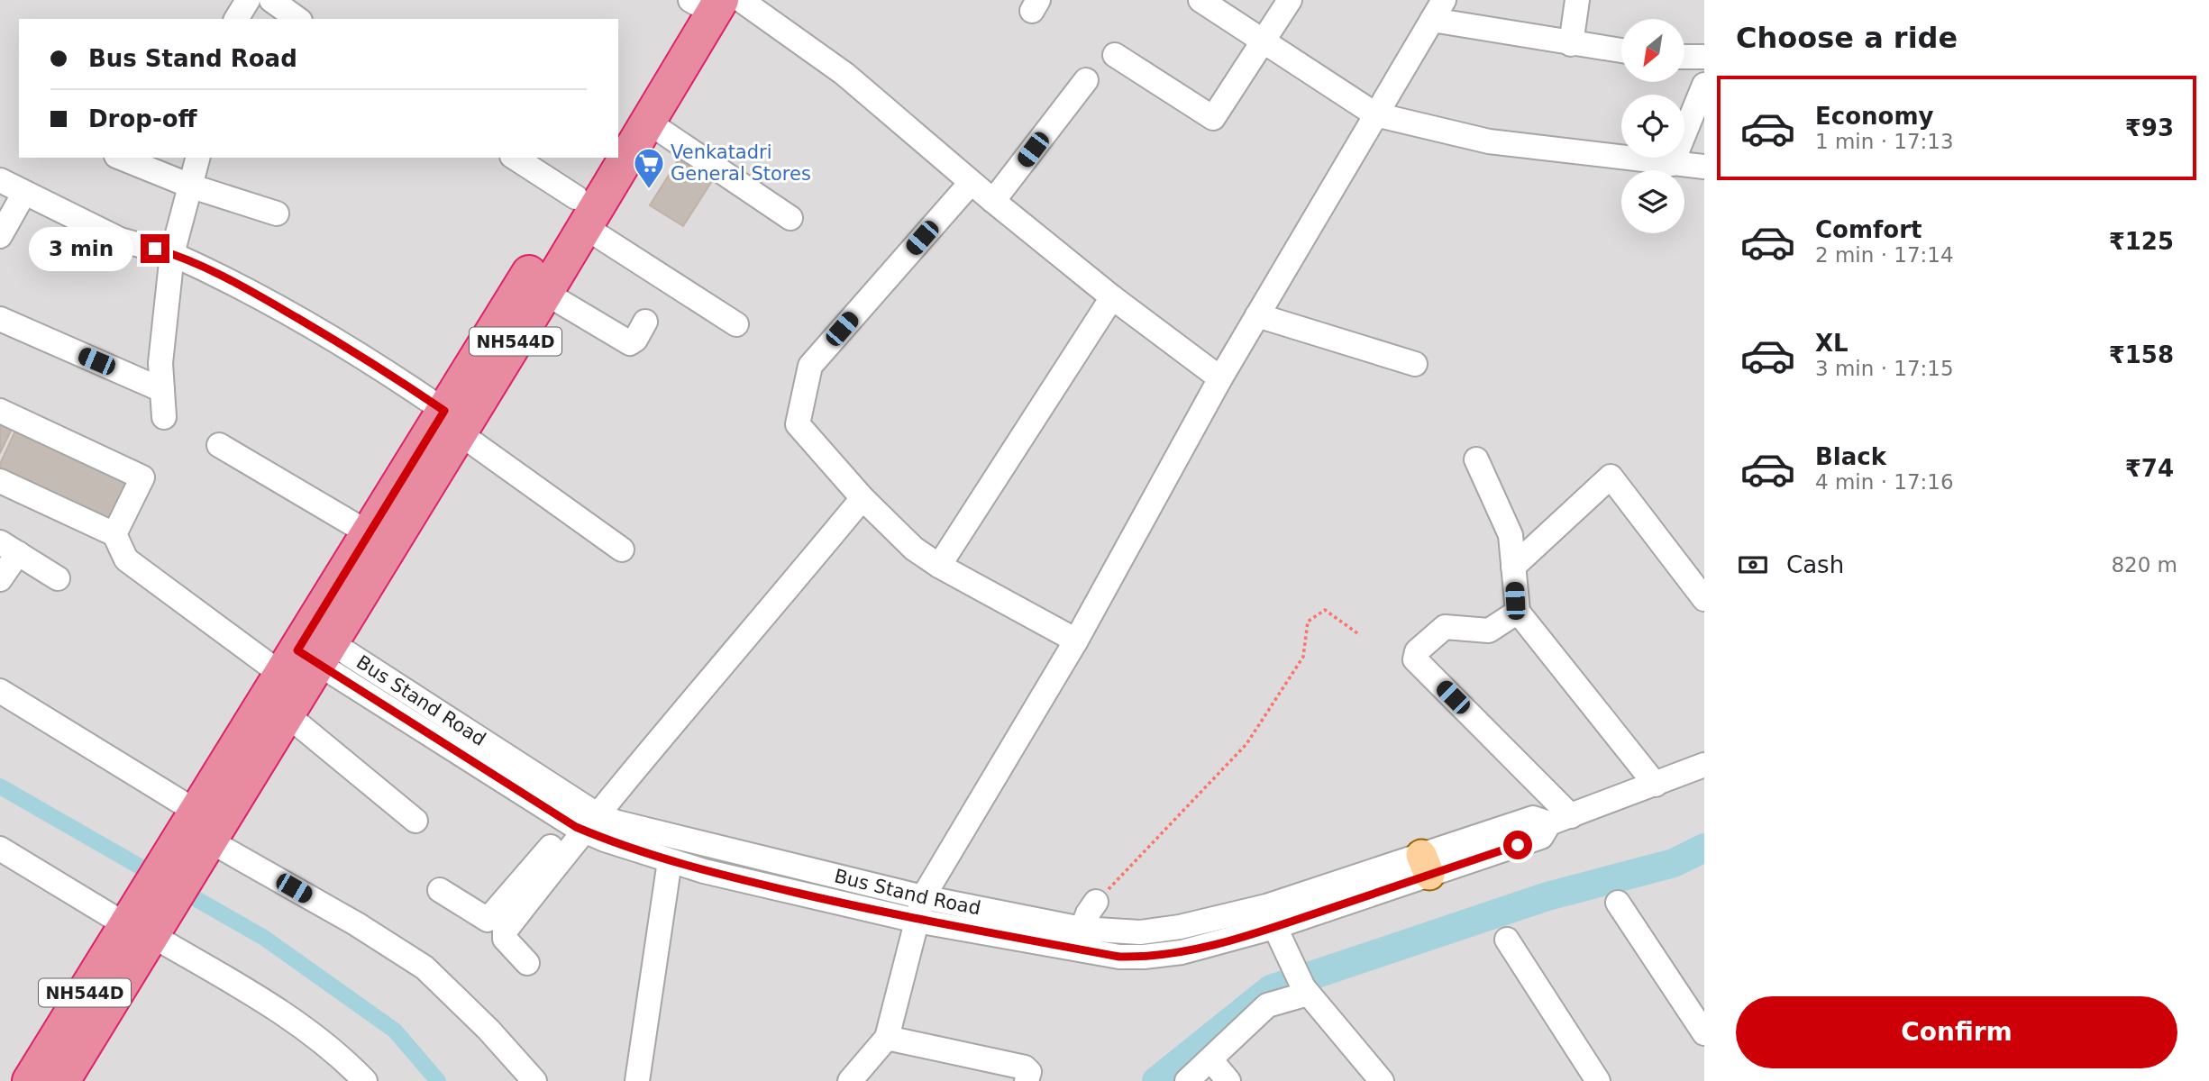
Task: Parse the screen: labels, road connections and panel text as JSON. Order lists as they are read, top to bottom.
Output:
{
  "streets": {
    "highway": ["NH544D"],
    "street": ["Bus Stand Road"]
  },
  "crossings": [
    ["NH544D", "Bus Stand Road"]
  ],
  "places": {
    "supermarket": ["Venkatadri General Stores"]
  },
  "north": "bottom left",
  "page": {
    "heading": "Choose a ride",
    "banner": ["Bus Stand Road", "Drop-off"],
    "list": [
      {
        "name": "Economy",
        "note": "1 min · 17:13",
        "value": "₹93"
      },
      {
        "name": "Comfort",
        "note": "2 min · 17:14",
        "value": "₹125"
      },
      {
        "name": "XL",
        "note": "3 min · 17:15",
        "value": "₹158"
      },
      {
        "name": "Black",
        "note": "4 min · 17:16",
        "value": "₹74"
      }
    ],
    "bubble": "3 min",
    "pay": ["Cash", "820 m"],
    "buttons": "Confirm"
  }
}
